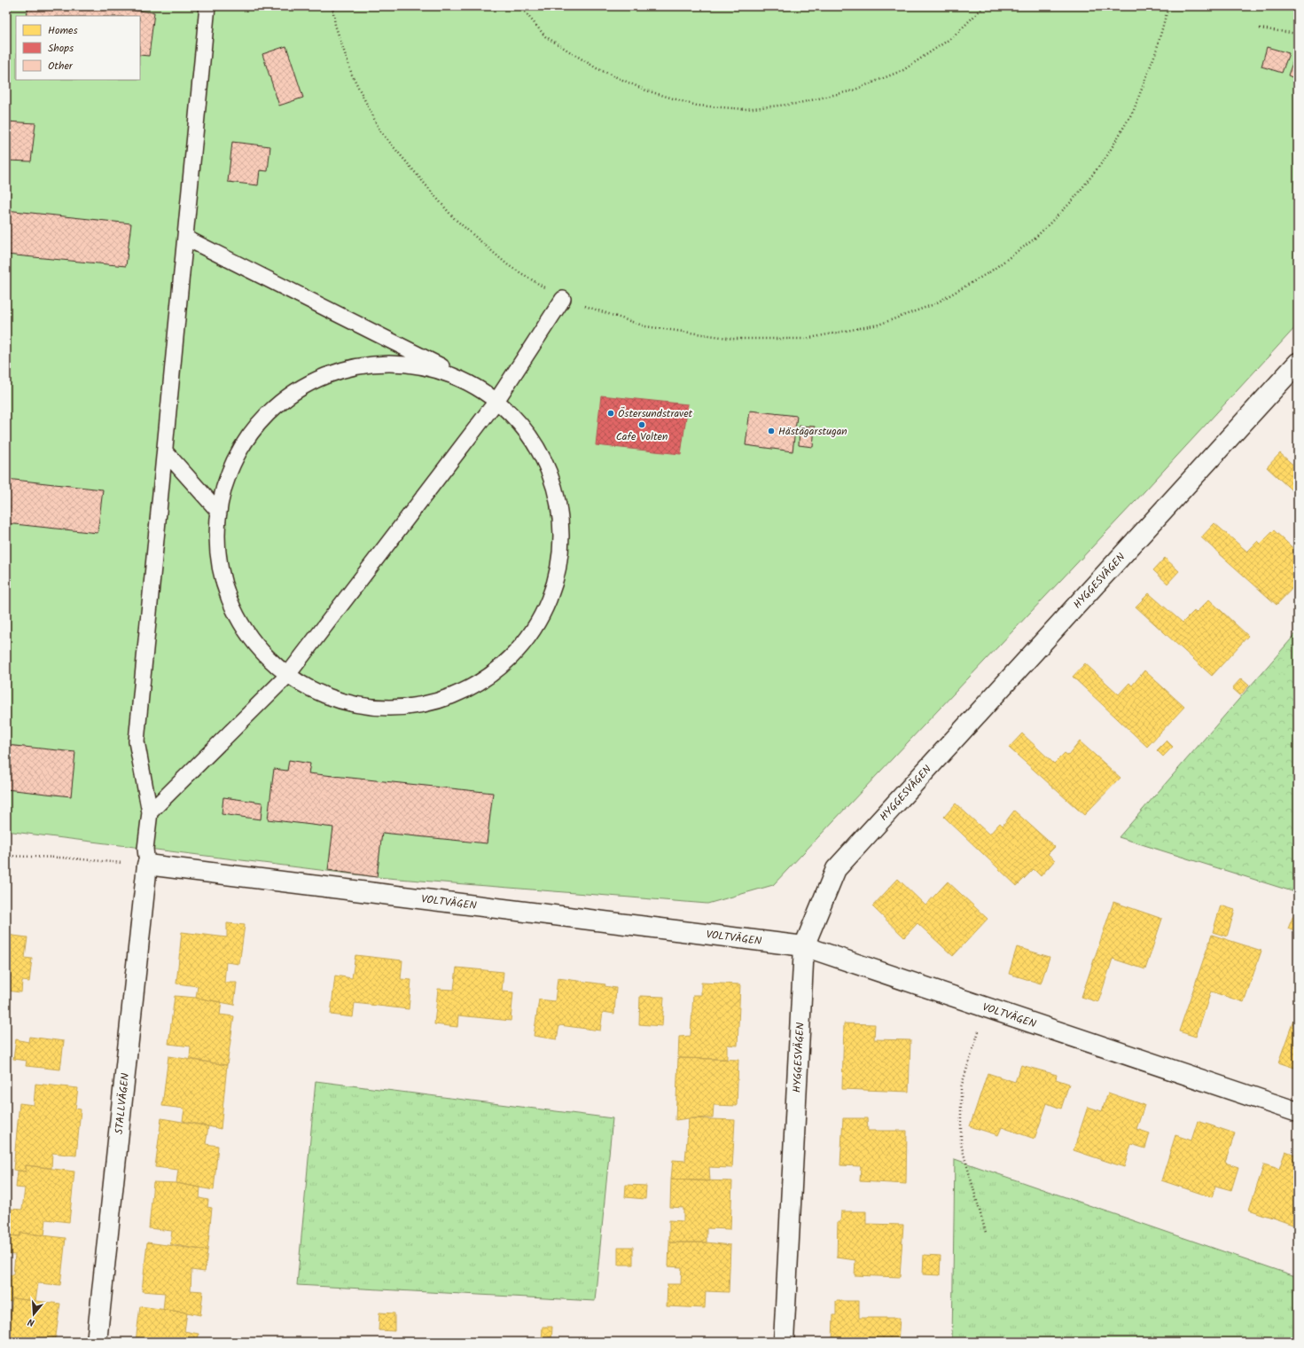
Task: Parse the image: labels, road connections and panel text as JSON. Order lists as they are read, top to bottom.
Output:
{
  "streets": {
    "street": ["HYGGESVÄGEN", "VOLTVÄGEN", "STALLVÄGEN"]
  },
  "crossings": [
    ["HYGGESVÄGEN", "VOLTVÄGEN"],
    ["VOLTVÄGEN", "STALLVÄGEN"]
  ],
  "places": ["Östersundstravet", "Cafe Volten", "Hästägarstugan"],
  "legend": ["Homes", "Shops", "Other"],
  "north": "bottom"
}
